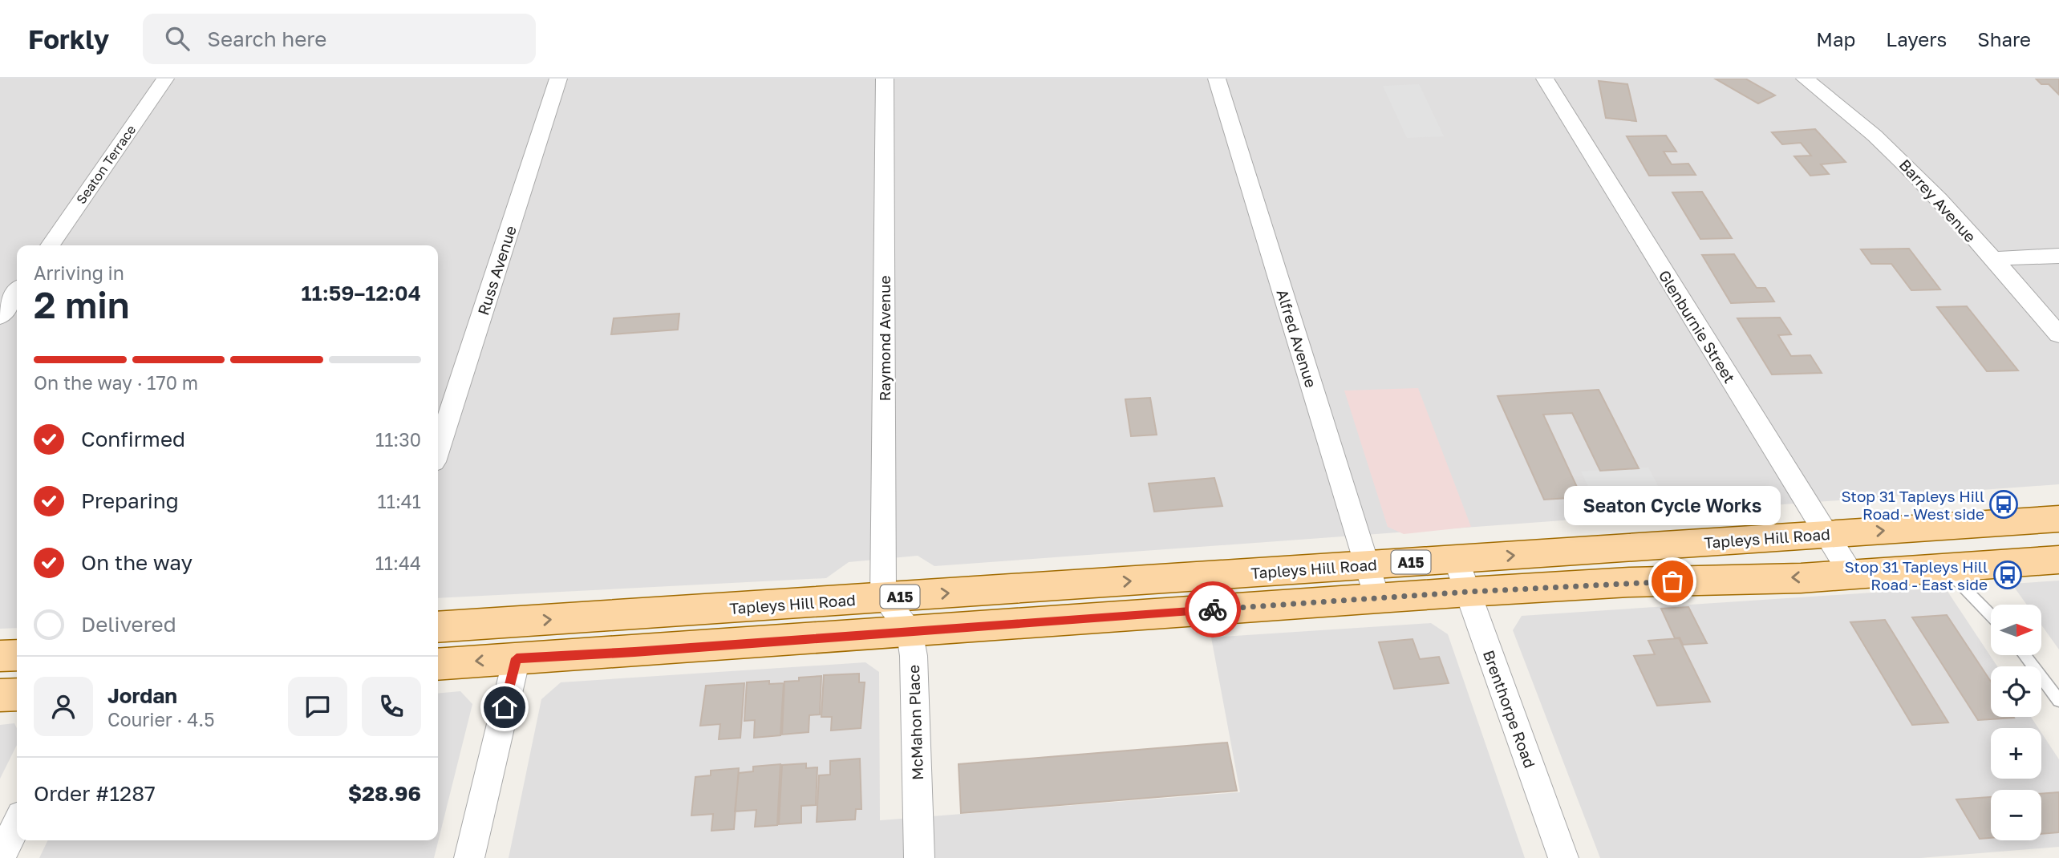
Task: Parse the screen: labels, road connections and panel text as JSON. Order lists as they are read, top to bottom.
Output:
{
  "streets": {
    "main road": ["Tapleys Hill Road", "A15"],
    "street": [
      "Seaton Terrace",
      "Barrey Avenue",
      "Russ Avenue",
      "Glenburnie Street",
      "Raymond Avenue",
      "Alfred Avenue",
      "Brenthorpe Road",
      "McMahon Place"
    ]
  },
  "crossings": [
    ["Glenburnie Street", "Tapleys Hill Road"],
    ["Glenburnie Street", "A15"],
    ["Raymond Avenue", "Tapleys Hill Road"],
    ["Alfred Avenue", "Tapleys Hill Road"],
    ["Alfred Avenue", "A15"],
    ["Tapleys Hill Road", "Brenthorpe Road"],
    ["A15", "Brenthorpe Road"],
    ["A15", "McMahon Place"]
  ],
  "places": {
    "bus stop": ["Stop 31 Tapleys Hill Road - West side", "Stop 31 Tapleys Hill Road - East side"],
    "other": ["Seaton Cycle Works"]
  },
  "north": "right",
  "page": {
    "header": "Forkly",
    "search": "Search here",
    "nav": ["Map", "Layers", "Share"],
    "heading": ["2 min", "Arriving in", "11:59–12:04"],
    "panel": [
      "Jordan",
      "Courier · 4.5",
      "Order #1287",
      "$28.96"
    ],
    "bar": "On the way · 170 m",
    "list": [
      ["Confirmed", "11:30"],
      ["Preparing", "11:41"],
      ["On the way", "11:44"],
      "Delivered"
    ],
    "bubble": "Seaton Cycle Works",
    "map_buttons": ["+", "−"]
  }
}
